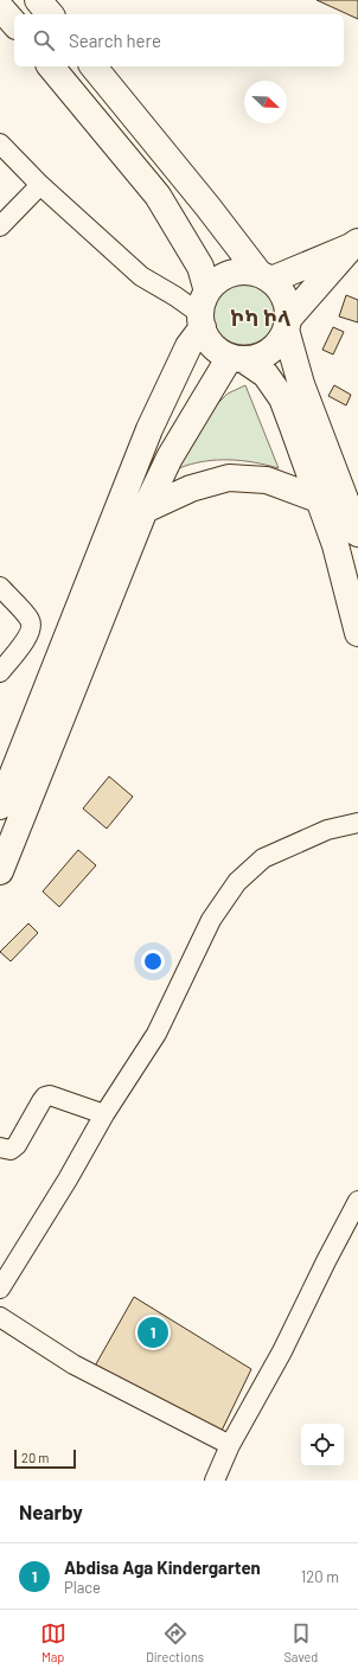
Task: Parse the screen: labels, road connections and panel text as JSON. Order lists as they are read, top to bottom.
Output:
{
  "districts": ["ኮካ ኮላ"],
  "scale_bar": "20 m",
  "north": "bottom right",
  "page": {
    "search": "Search here",
    "pins": "1",
    "scale": "20 m",
    "heading": "Nearby",
    "list": [
      {
        "mark": "1",
        "name": "Abdisa Aga Kindergarten",
        "note": "Place",
        "value": "120 m"
      }
    ],
    "nav": ["Map", "Directions", "Saved"]
  }
}
